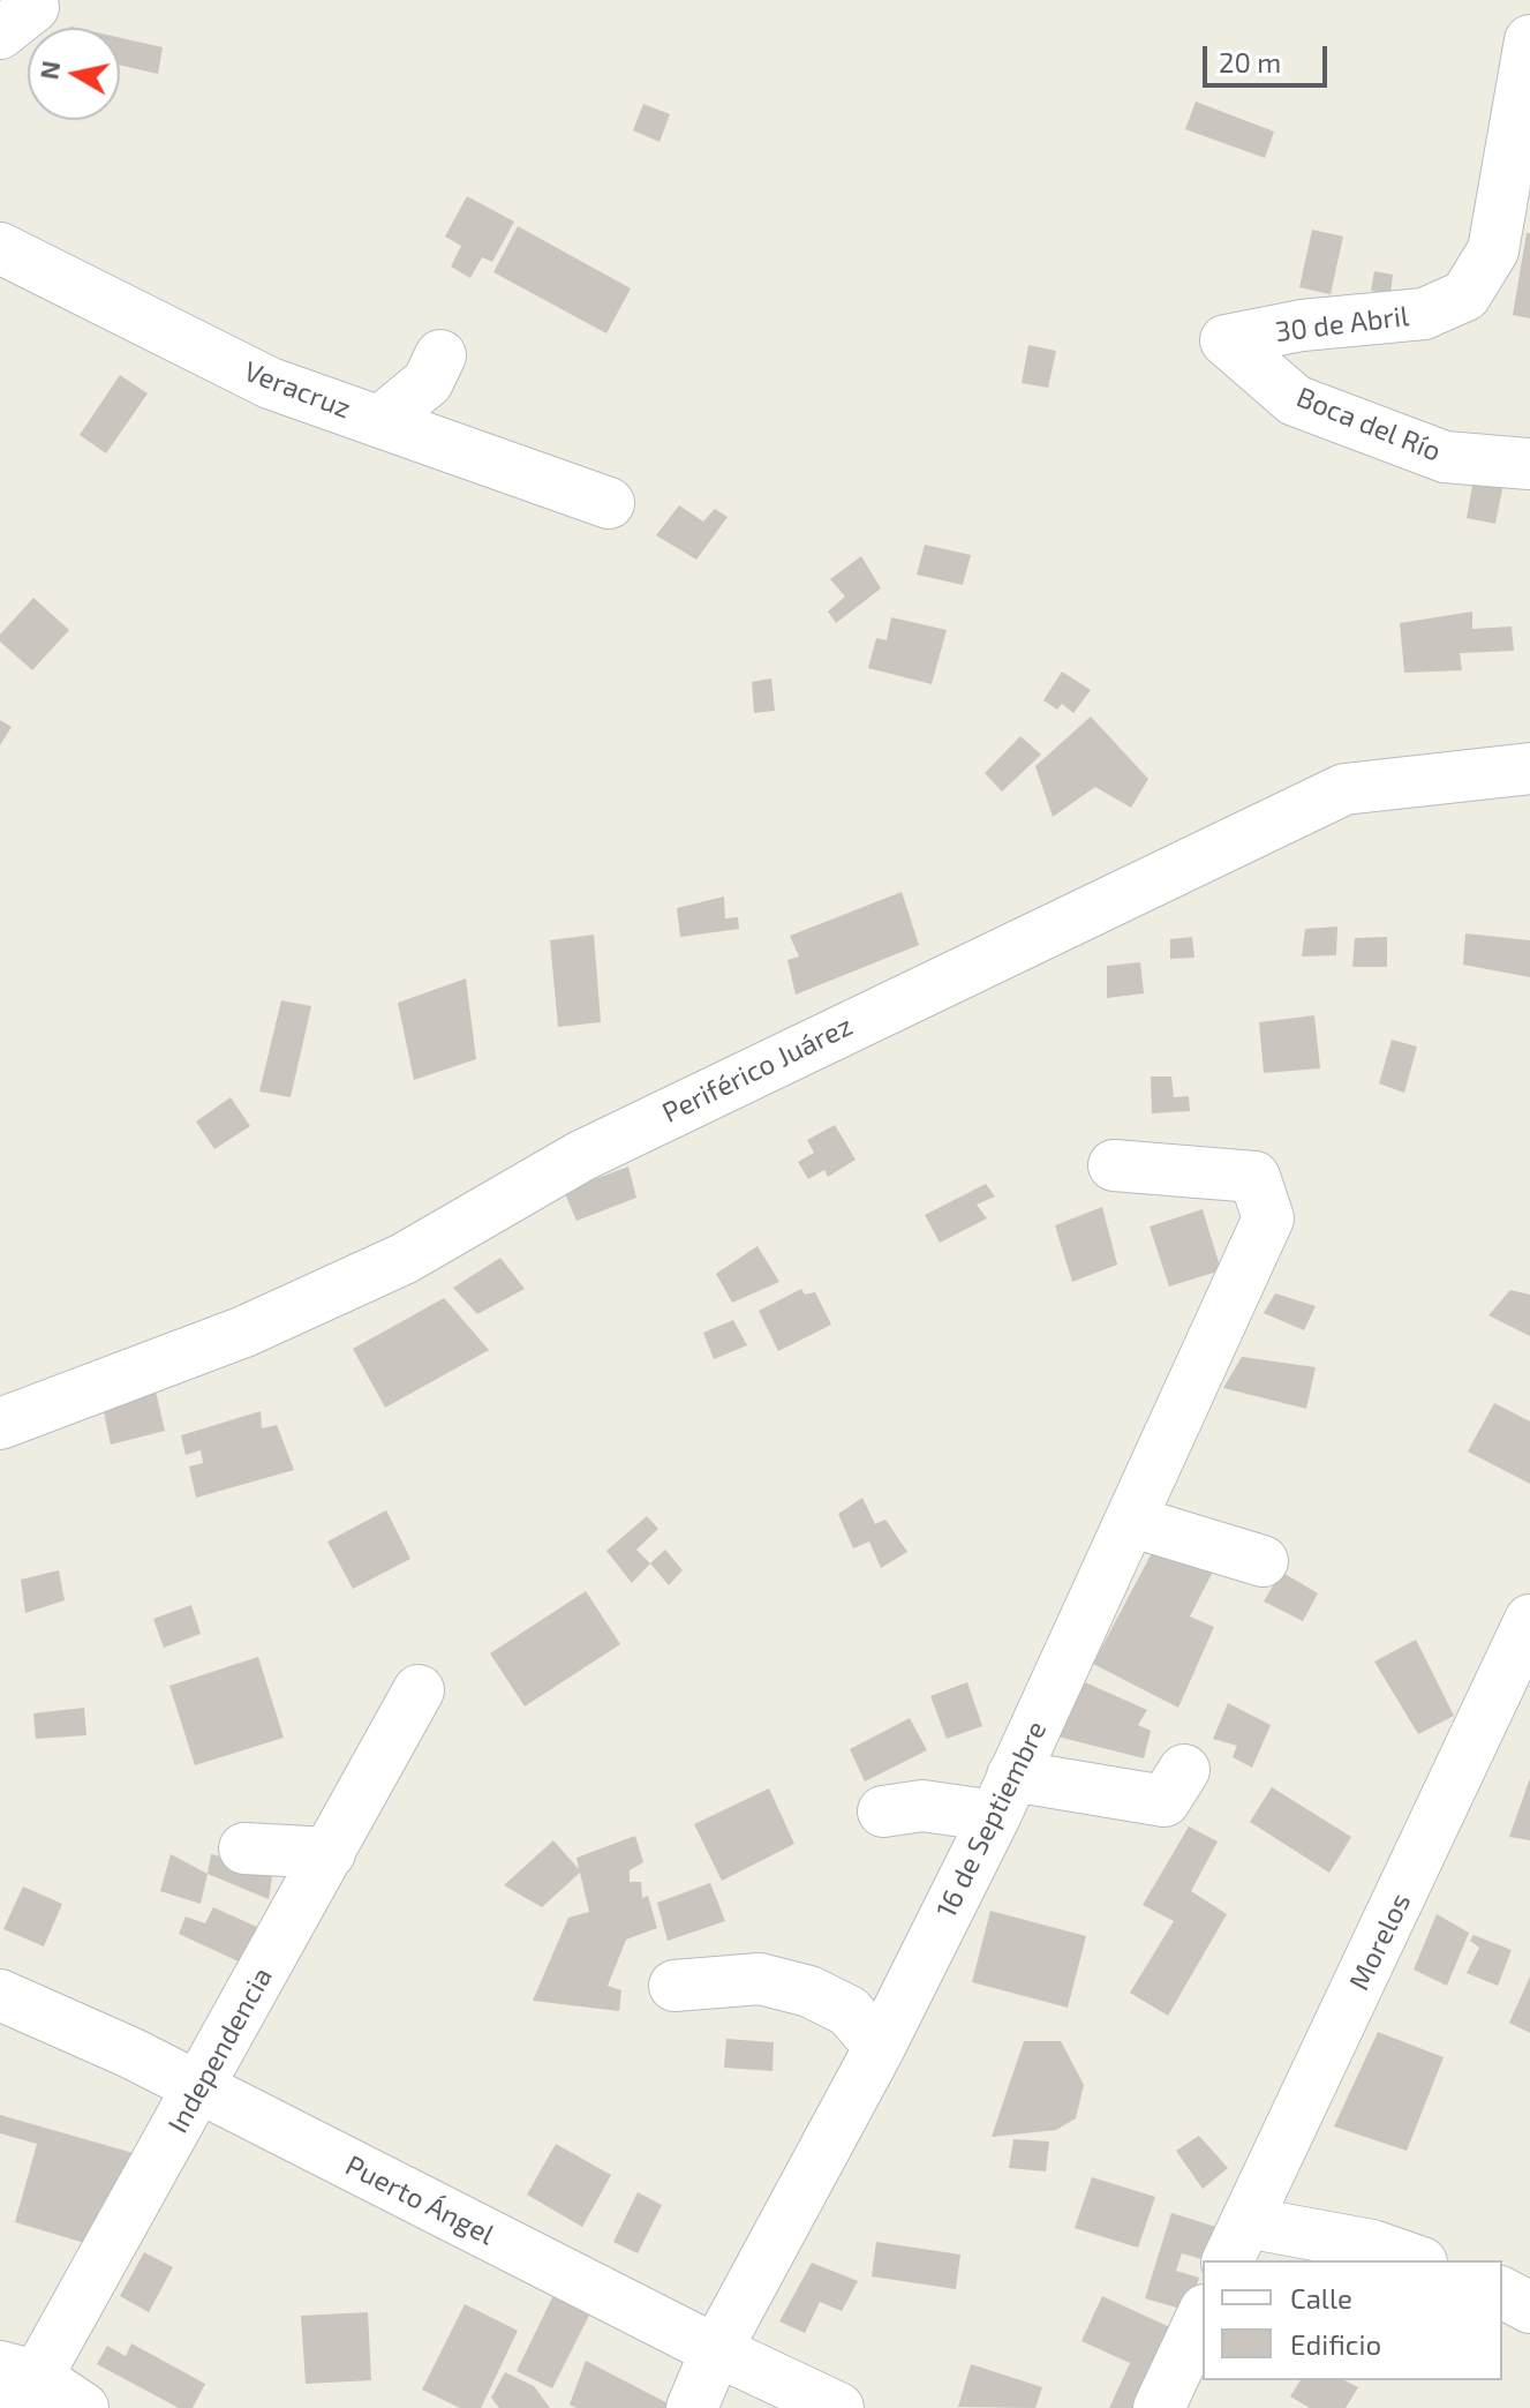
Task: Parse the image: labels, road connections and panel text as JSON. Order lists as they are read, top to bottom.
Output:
{
  "streets": {
    "street": [
      "30 de Abril",
      "Veracruz",
      "Boca del Río",
      "Periférico Juárez",
      "16 de Septiembre",
      "Morelos",
      "Independencia",
      "Puerto Ángel"
    ]
  },
  "crossings": [
    ["30 de Abril", "Boca del Río"],
    ["16 de Septiembre", "Puerto Ángel"],
    ["Independencia", "Puerto Ángel"]
  ],
  "legend": ["Calle", "Edificio"],
  "scale_bar": "20 m",
  "north": "left"
}
